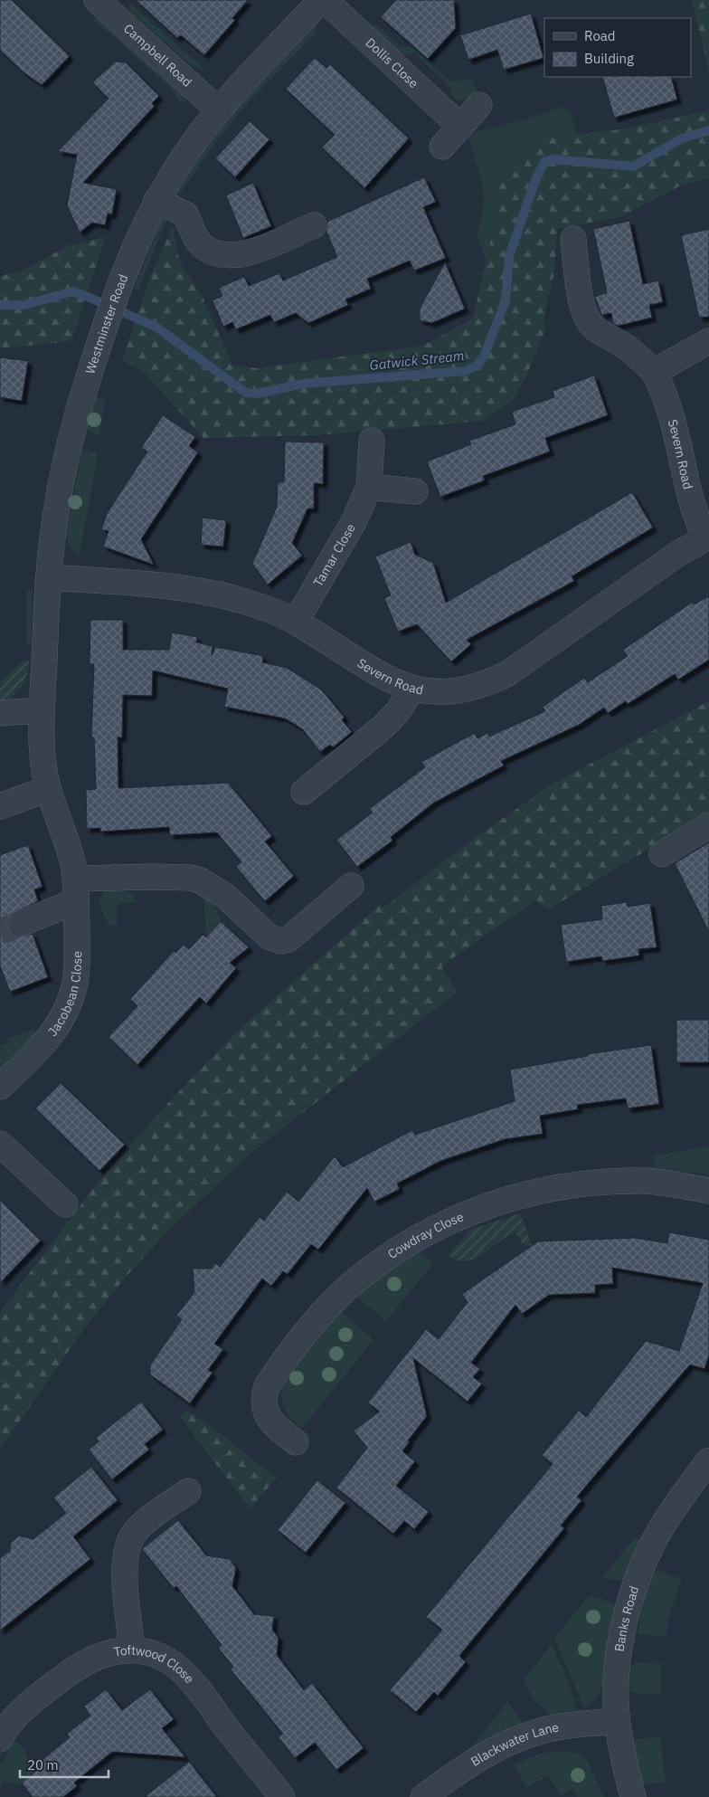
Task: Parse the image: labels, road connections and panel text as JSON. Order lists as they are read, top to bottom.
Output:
{
  "streets": {
    "street": [
      "Campbell Road",
      "Dollis Close",
      "Westminster Road",
      "Severn Road",
      "Tamar Close",
      "Jacobean Close",
      "Cowdray Close",
      "Banks Road",
      "Toftwood Close",
      "Blackwater Lane"
    ]
  },
  "crossings": [
    ["Campbell Road", "Westminster Road"],
    ["Westminster Road", "Severn Road"],
    ["Westminster Road", "Jacobean Close"],
    ["Severn Road", "Tamar Close"],
    ["Banks Road", "Blackwater Lane"]
  ],
  "water": ["Gatwick Stream"],
  "legend": ["Road", "Building"],
  "scale_bar": "20 m"
}
